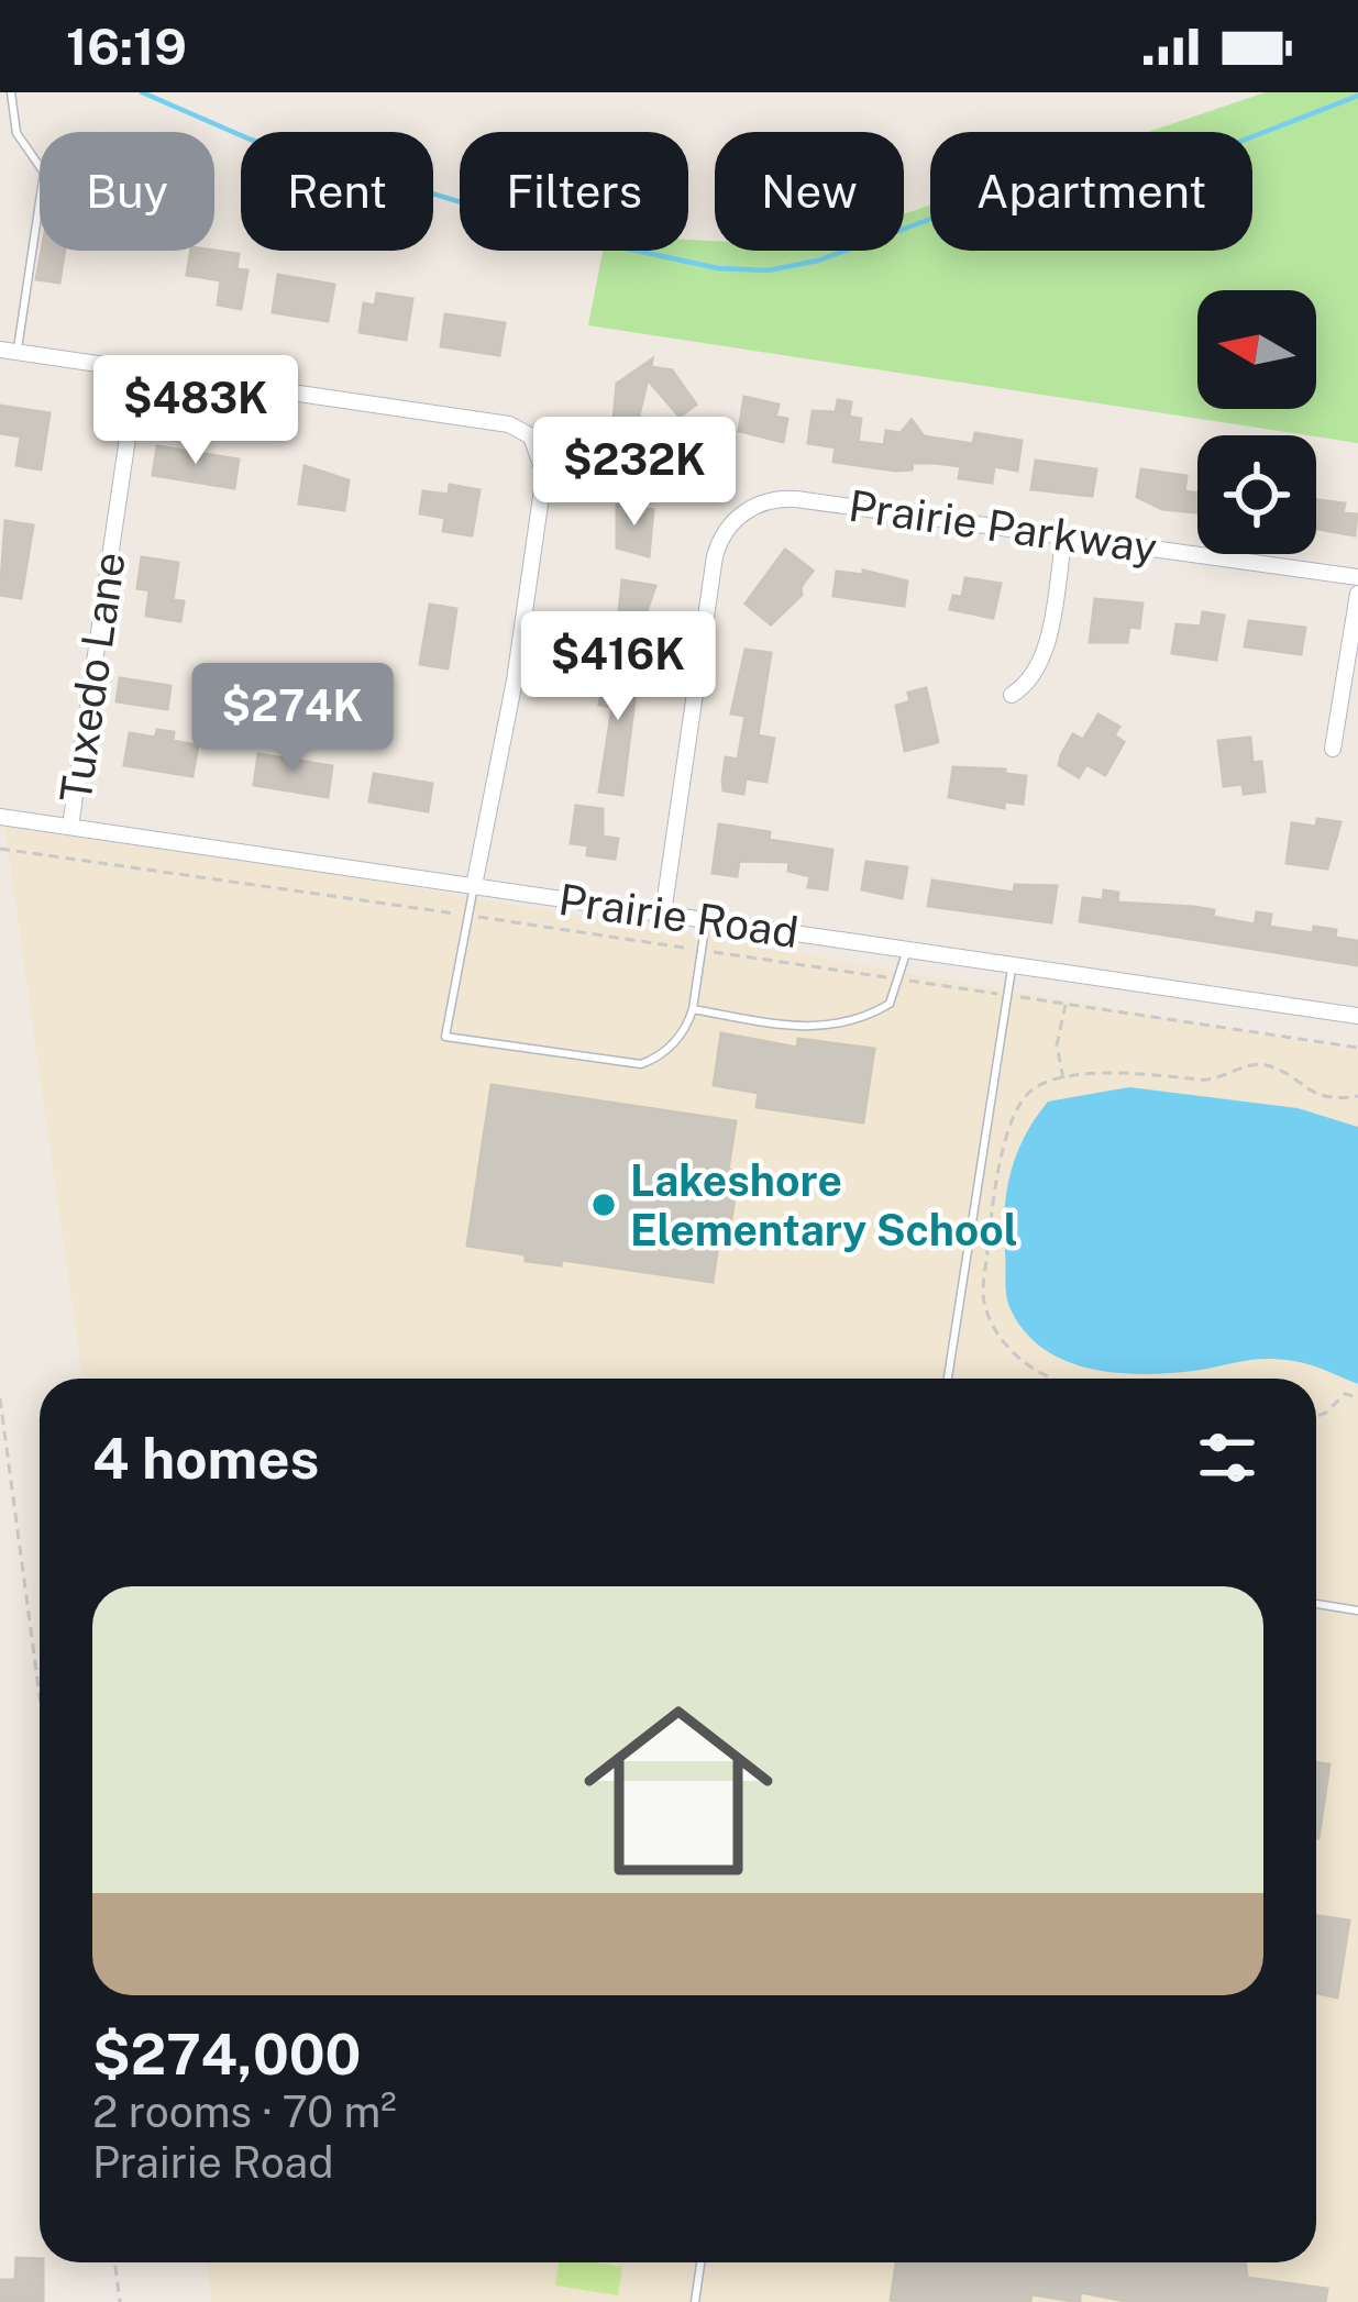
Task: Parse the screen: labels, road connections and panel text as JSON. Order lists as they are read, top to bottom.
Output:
{
  "streets": {
    "street": ["Prairie Parkway", "Tuxedo Lane", "Prairie Road"]
  },
  "crossings": [
    ["Prairie Parkway", "Prairie Road"],
    ["Tuxedo Lane", "Prairie Road"]
  ],
  "places": ["Lakeshore Elementary School"],
  "north": "left",
  "page": {
    "status": "16:19",
    "chip": [
      "Buy",
      "Rent",
      "Filters",
      "New",
      "Apartment"
    ],
    "price": [
      "$483K",
      "$232K",
      "$416K",
      "$274K"
    ],
    "heading": "4 homes",
    "list": [
      {
        "name": "$274,000",
        "note": "2 rooms · 70 m² · Prairie Road"
      }
    ]
  }
}
